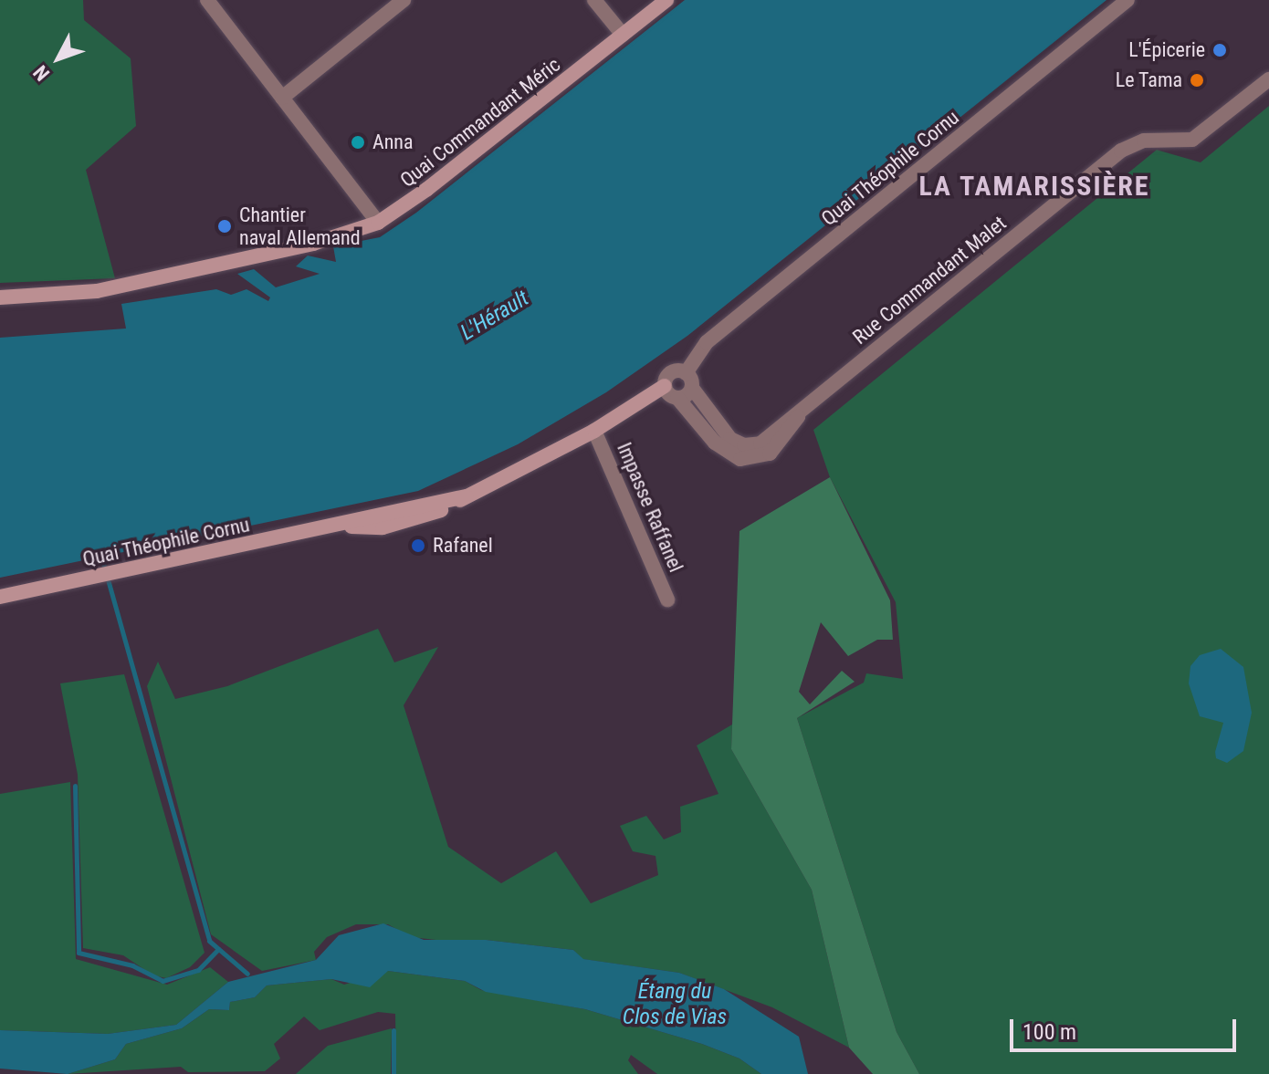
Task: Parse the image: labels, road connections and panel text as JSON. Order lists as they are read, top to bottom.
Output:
{
  "streets": {
    "street": [
      "Quai Commandant Méric",
      "Quai Théophile Cornu",
      "Rue Commandant Malet",
      "Impasse Raffanel"
    ]
  },
  "crossings": [
    ["Quai Théophile Cornu", "Rue Commandant Malet"],
    ["Quai Théophile Cornu", "Impasse Raffanel"]
  ],
  "districts": ["LA TAMARISSIÈRE"],
  "water": ["L'Hérault", "Étang du Clos de Vias"],
  "places": [
    "L'Épicerie",
    "Le Tama",
    "Anna",
    "Chantier naval Allemand",
    "Rafanel"
  ],
  "scale_bar": "100 m",
  "north": "bottom left"
}
